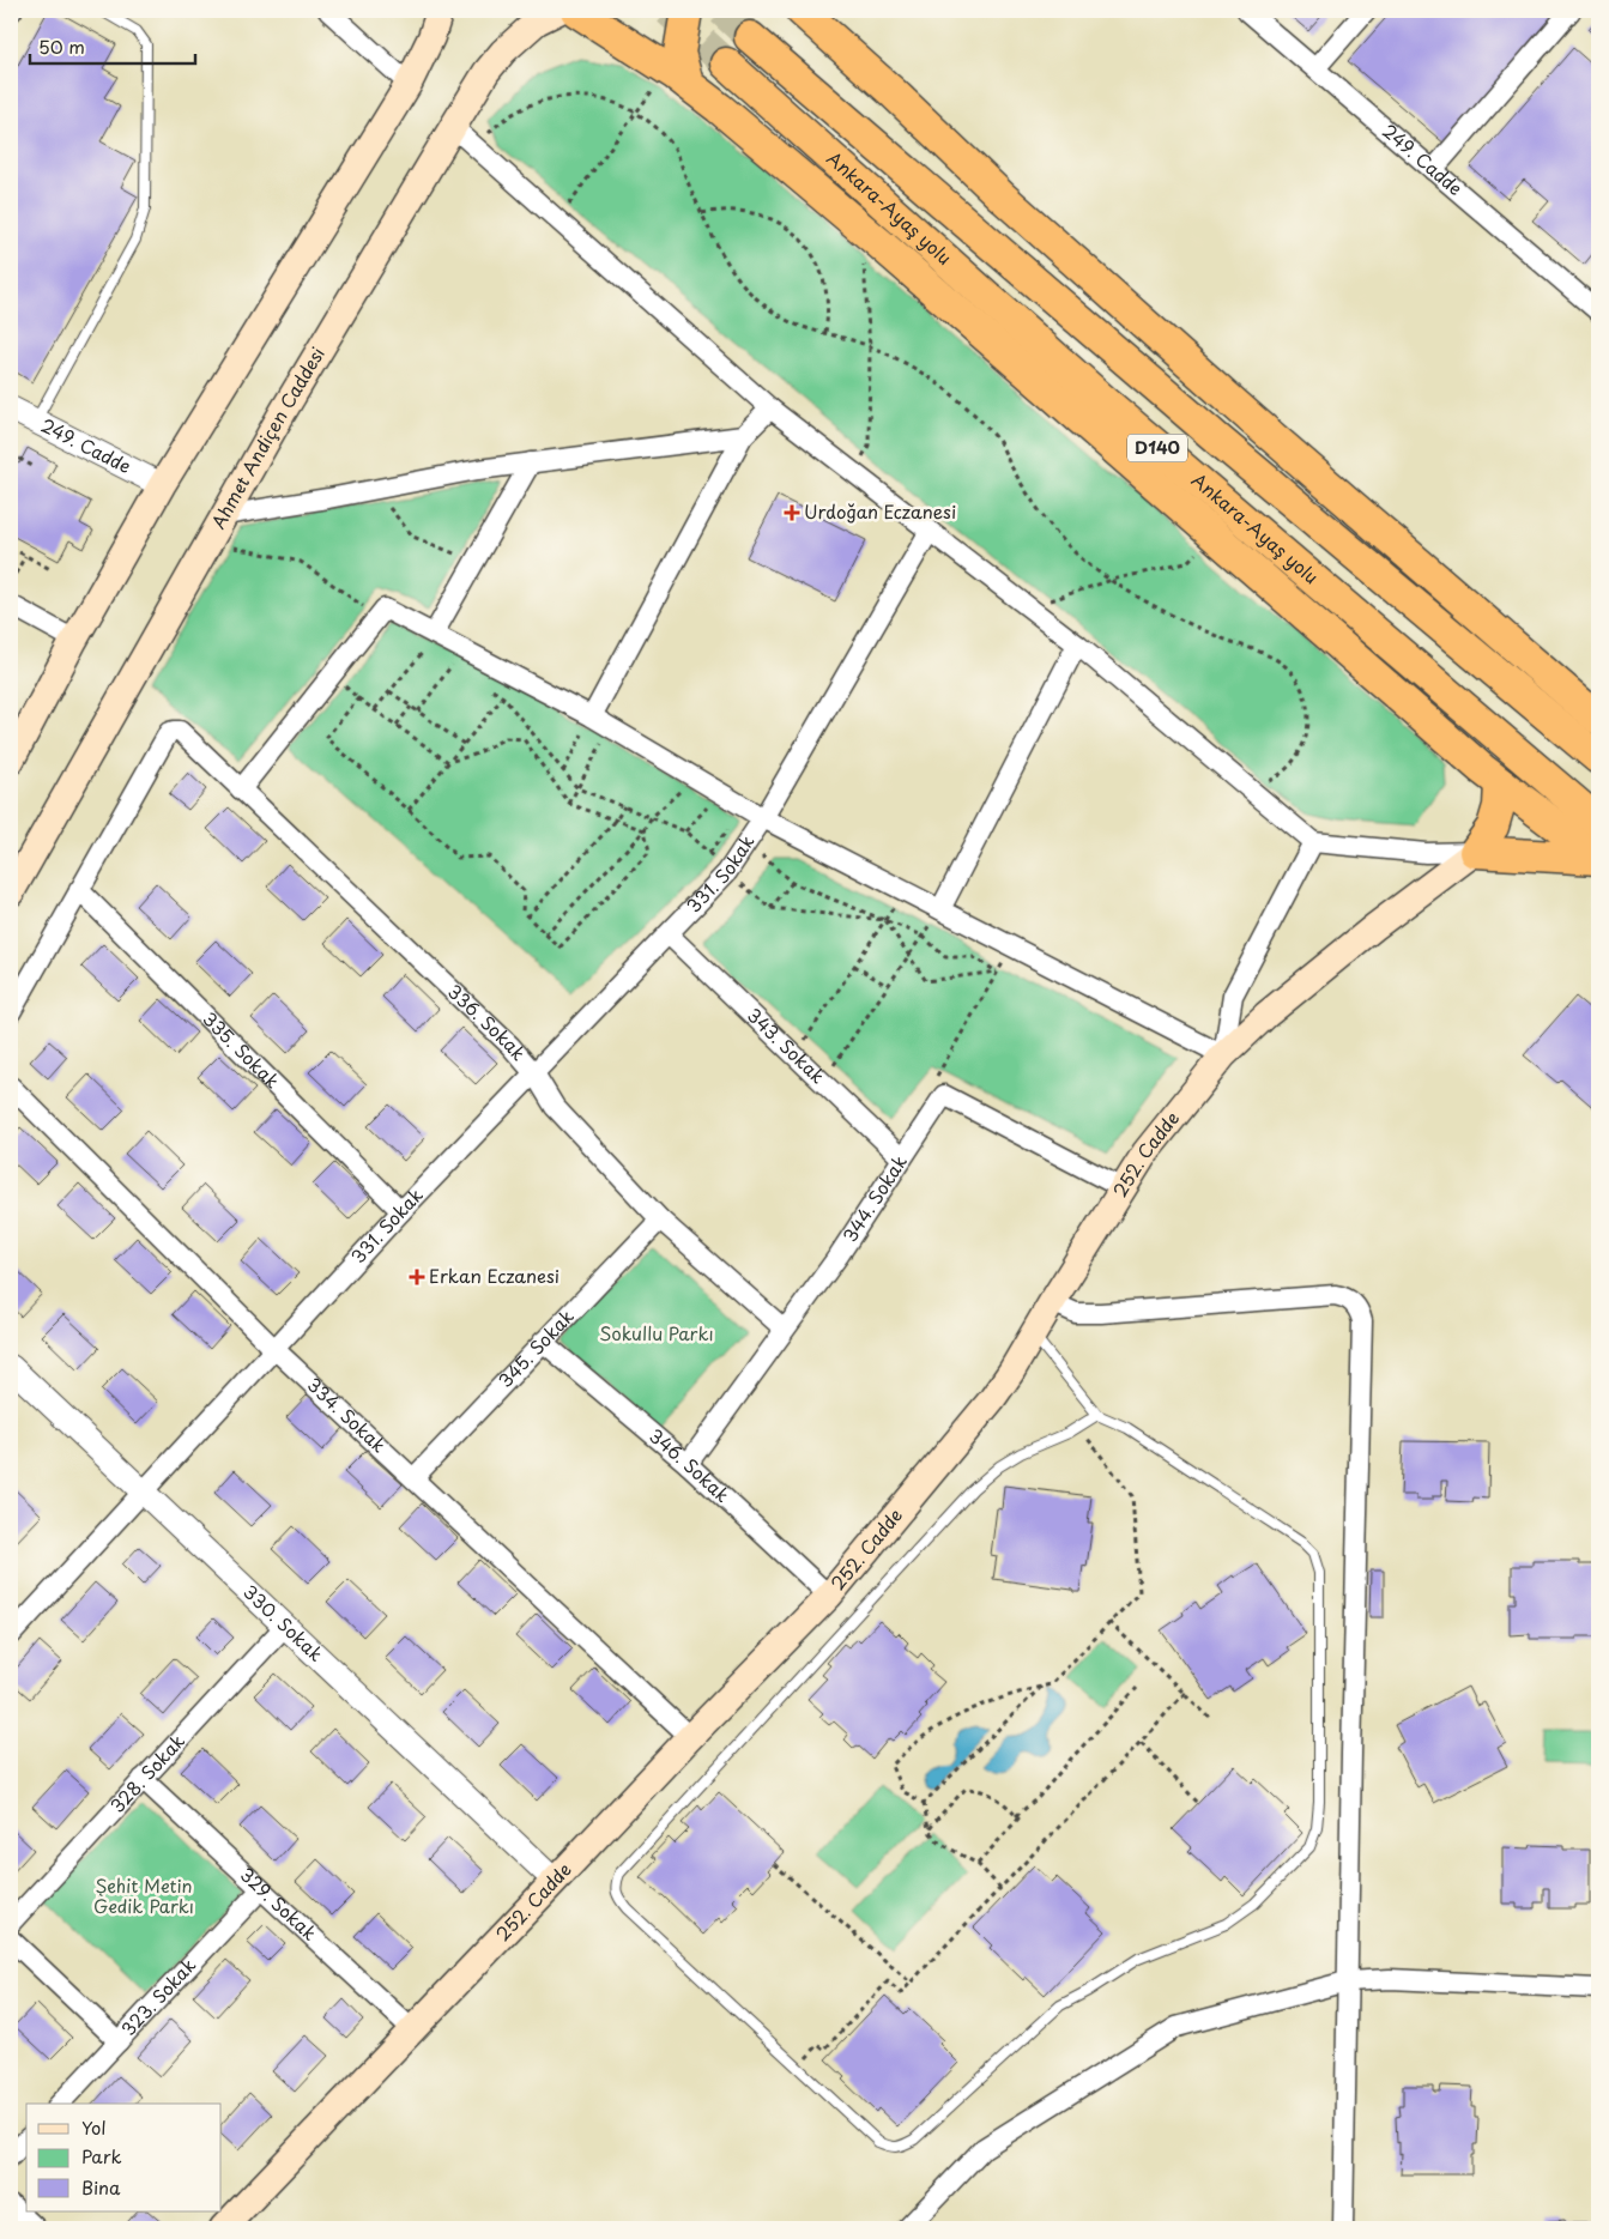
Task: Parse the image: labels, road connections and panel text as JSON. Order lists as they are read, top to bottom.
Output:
{
  "streets": {
    "highway": ["Ankara-Ayaş yolu", "D140"],
    "main road": ["Ahmet Andiçen Caddesi", "252. Cadde"],
    "street": [
      "249. Cadde",
      "331. Sokak",
      "336. Sokak",
      "343. Sokak",
      "335. Sokak",
      "344. Sokak",
      "345. Sokak",
      "334. Sokak",
      "346. Sokak",
      "330. Sokak",
      "328. Sokak",
      "329. Sokak",
      "323. Sokak"
    ]
  },
  "crossings": [
    ["331. Sokak", "336. Sokak"],
    ["331. Sokak", "343. Sokak"],
    ["331. Sokak", "335. Sokak"],
    ["331. Sokak", "334. Sokak"],
    ["331. Sokak", "330. Sokak"],
    ["336. Sokak", "335. Sokak"],
    ["336. Sokak", "344. Sokak"],
    ["336. Sokak", "345. Sokak"],
    ["343. Sokak", "344. Sokak"],
    ["252. Cadde", "344. Sokak"],
    ["252. Cadde", "334. Sokak"],
    ["252. Cadde", "346. Sokak"],
    ["252. Cadde", "330. Sokak"],
    ["252. Cadde", "329. Sokak"],
    ["344. Sokak", "346. Sokak"],
    ["345. Sokak", "334. Sokak"],
    ["345. Sokak", "346. Sokak"],
    ["330. Sokak", "328. Sokak"],
    ["328. Sokak", "329. Sokak"],
    ["329. Sokak", "323. Sokak"]
  ],
  "parks": ["Sokullu Parkı", "Şehit Metin Gedik Parkı"],
  "places": {
    "health": ["Urdoğan Eczanesi", "Erkan Eczanesi"]
  },
  "legend": ["Yol", "Park", "Bina"],
  "scale_bar": "50 m"
}
